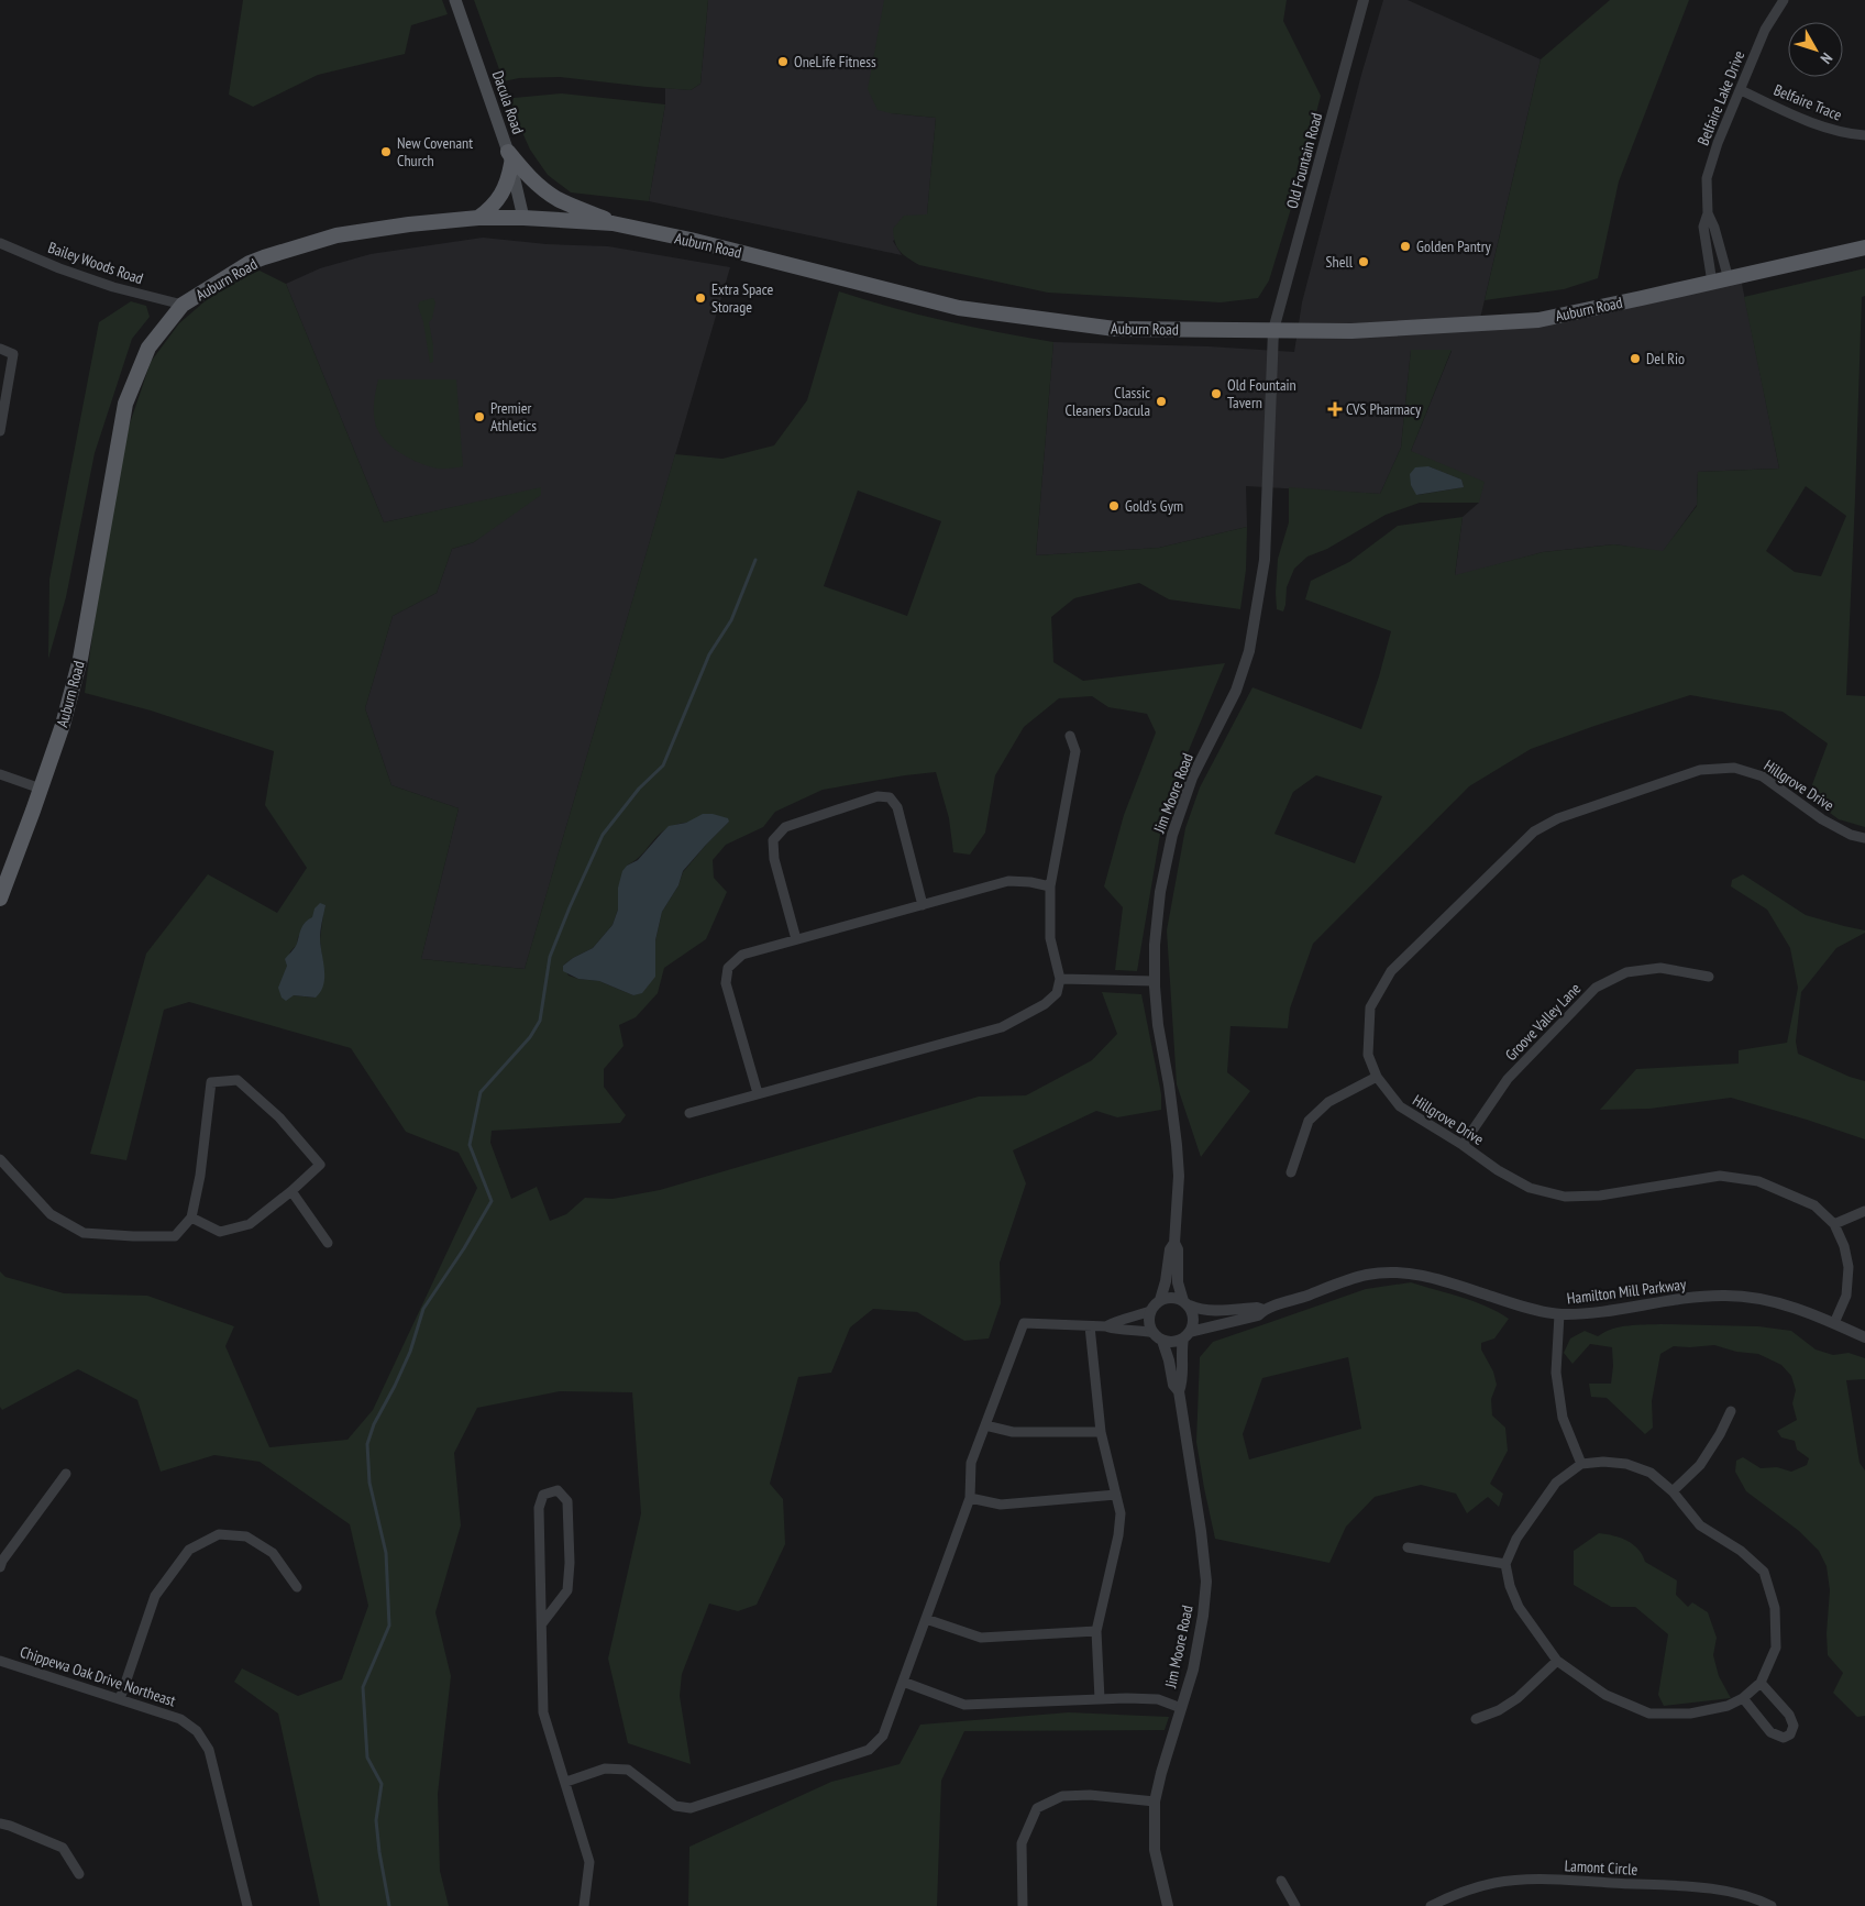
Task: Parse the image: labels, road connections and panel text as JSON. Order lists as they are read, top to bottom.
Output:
{
  "streets": {
    "main road": ["Dacula Road", "Auburn Road"],
    "street": [
      "Belfaire Lake Drive",
      "Belfaire Trace",
      "Old Fountain Road",
      "Bailey Woods Road",
      "Hillgrove Drive",
      "Jim Moore Road",
      "Groove Valley Lane",
      "Hamilton Mill Parkway",
      "Chippewa Oak Drive Northeast",
      "Lamont Circle"
    ]
  },
  "crossings": [
    ["Belfaire Lake Drive", "Belfaire Trace"],
    ["Belfaire Lake Drive", "Auburn Road"],
    ["Dacula Road", "Auburn Road"],
    ["Old Fountain Road", "Auburn Road"],
    ["Old Fountain Road", "Jim Moore Road"],
    ["Auburn Road", "Bailey Woods Road"],
    ["Auburn Road", "Jim Moore Road"],
    ["Hillgrove Drive", "Groove Valley Lane"],
    ["Hillgrove Drive", "Hamilton Mill Parkway"],
    ["Jim Moore Road", "Hamilton Mill Parkway"]
  ],
  "places": {
    "other": [
      "OneLife Fitness",
      "New Covenant Church",
      "Golden Pantry",
      "Shell",
      "Extra Space Storage",
      "Del Rio",
      "Old Fountain Tavern",
      "Classic Cleaners Dacula",
      "Premier Athletics",
      "Gold's Gym"
    ],
    "health": ["CVS Pharmacy"]
  },
  "north": "bottom right"
}
